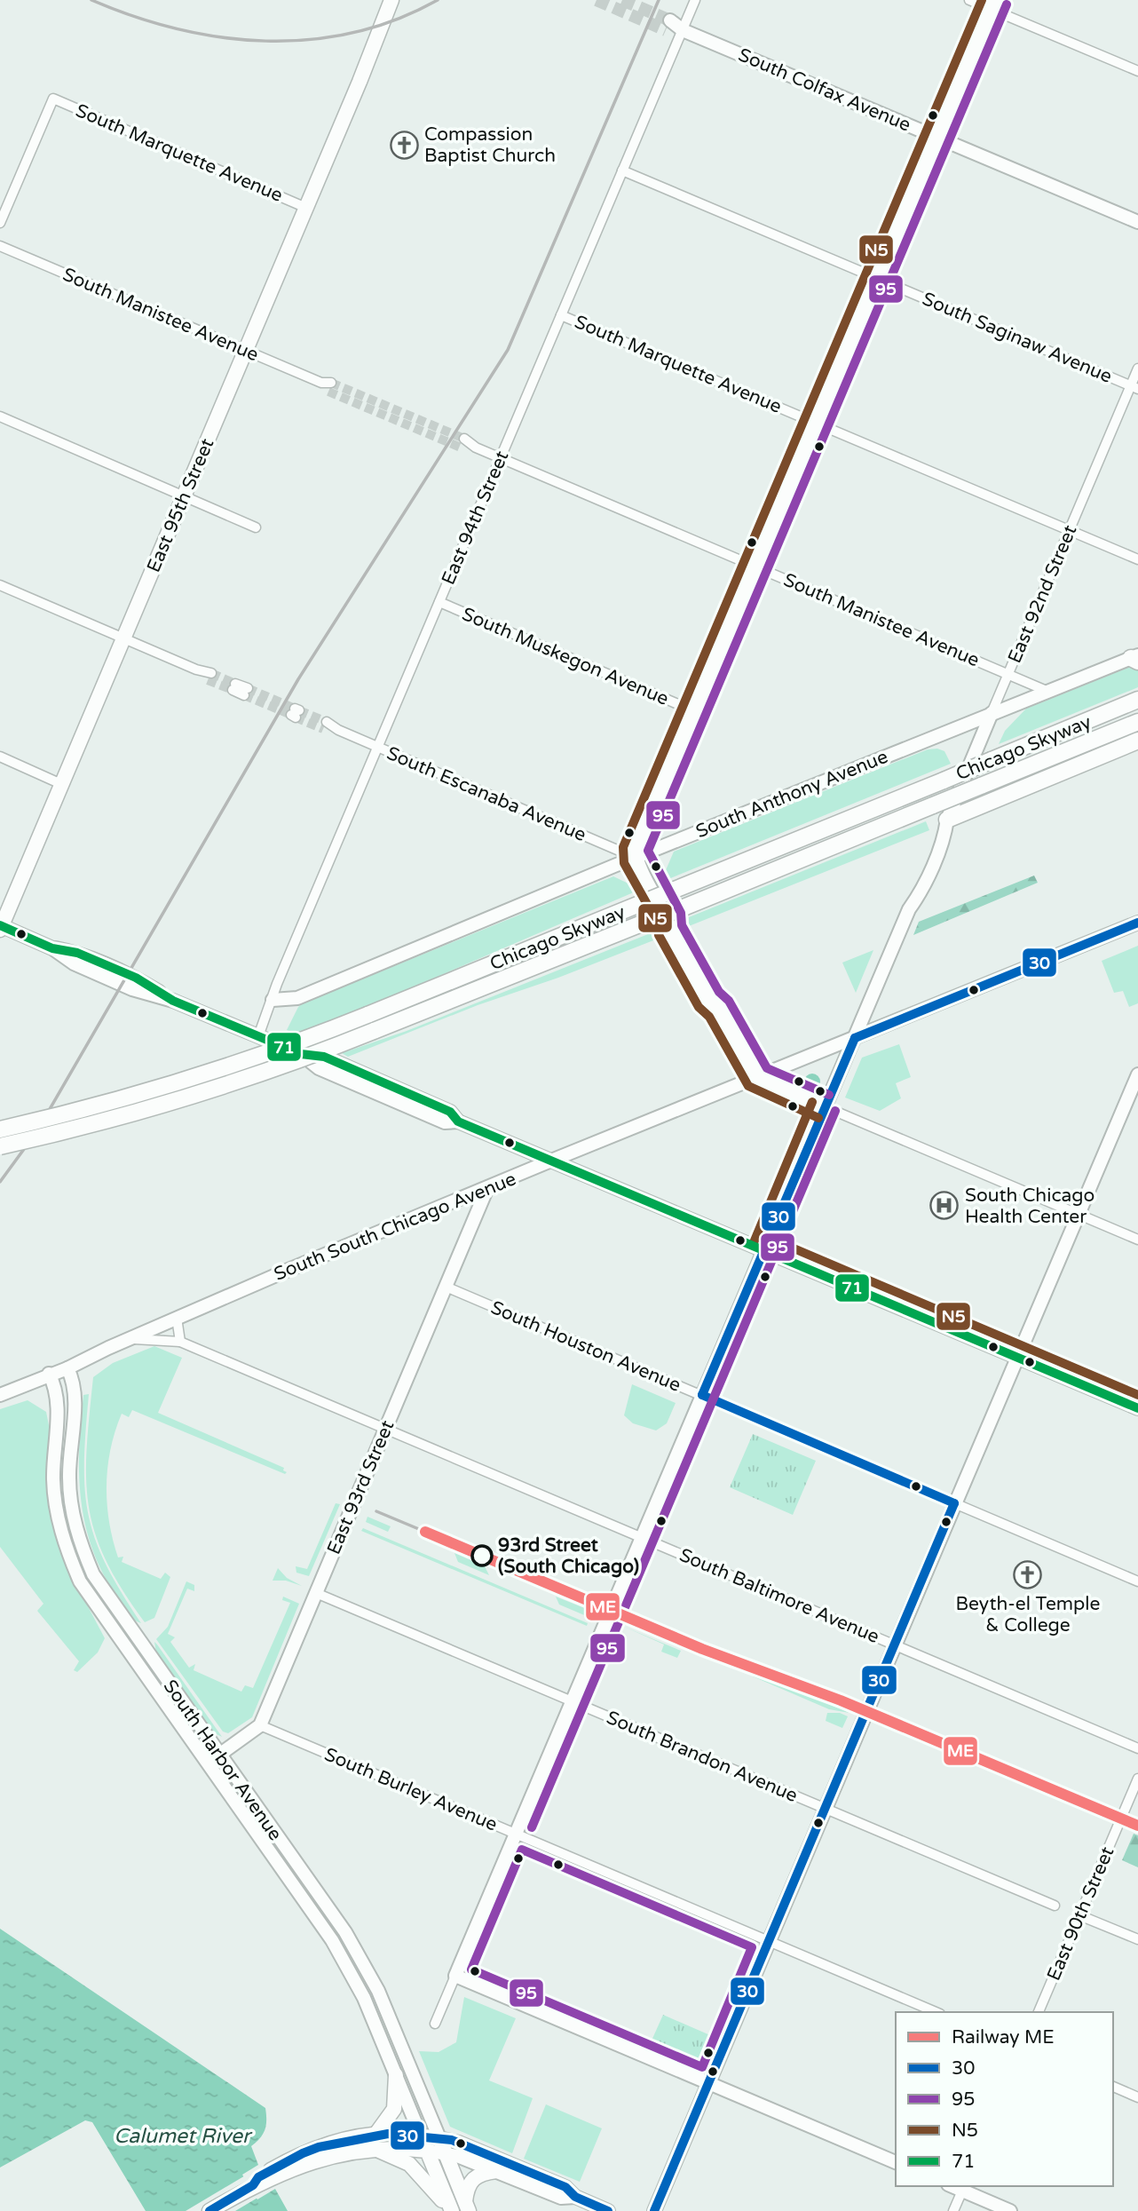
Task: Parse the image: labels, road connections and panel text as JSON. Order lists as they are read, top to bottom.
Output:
{
  "streets": {
    "highway": ["Chicago Skyway"],
    "main road": ["East 95th Street"],
    "street": [
      "South Colfax Avenue",
      "South Marquette Avenue",
      "South Manistee Avenue",
      "South Saginaw Avenue",
      "East 94th Street",
      "East 92nd Street",
      "South Muskegon Avenue",
      "South Escanaba Avenue",
      "South Anthony Avenue",
      "South South Chicago Avenue",
      "South Houston Avenue",
      "East 93rd Street",
      "South Baltimore Avenue",
      "South Brandon Avenue",
      "South Harbor Avenue",
      "South Burley Avenue",
      "East 90th Street"
    ]
  },
  "crossings": [
    ["South Colfax Avenue", "East 94th Street"],
    ["South Marquette Avenue", "East 95th Street"],
    ["South Marquette Avenue", "East 94th Street"],
    ["South Marquette Avenue", "East 92nd Street"],
    ["South Manistee Avenue", "East 95th Street"],
    ["South Manistee Avenue", "East 94th Street"],
    ["South Manistee Avenue", "East 92nd Street"],
    ["South Manistee Avenue", "South Anthony Avenue"],
    ["South Saginaw Avenue", "East 94th Street"],
    ["South Saginaw Avenue", "East 92nd Street"],
    ["East 94th Street", "South Muskegon Avenue"],
    ["East 94th Street", "South Escanaba Avenue"],
    ["East 94th Street", "South Anthony Avenue"],
    ["East 92nd Street", "South Anthony Avenue"],
    ["East 92nd Street", "South South Chicago Avenue"],
    ["East 92nd Street", "South Houston Avenue"],
    ["East 92nd Street", "South Baltimore Avenue"],
    ["East 92nd Street", "South Brandon Avenue"],
    ["East 92nd Street", "South Burley Avenue"],
    ["South Escanaba Avenue", "South Anthony Avenue"],
    ["South South Chicago Avenue", "East 93rd Street"],
    ["South South Chicago Avenue", "South Baltimore Avenue"],
    ["South South Chicago Avenue", "South Harbor Avenue"],
    ["South Houston Avenue", "East 93rd Street"],
    ["East 93rd Street", "South Baltimore Avenue"],
    ["East 93rd Street", "South Brandon Avenue"],
    ["East 93rd Street", "South Burley Avenue"]
  ],
  "water": ["Calumet River"],
  "places": {
    "church": ["Compassion Baptist Church", "Beyth-el Temple & College"],
    "hospital": ["South Chicago Health Center"],
    "other": ["93rd Street (South Chicago)"]
  },
  "lines": [
    "transit line N5",
    "transit line 95",
    "transit line 30",
    "transit line 71",
    "rail line ME"
  ],
  "legend": [
    "Railway ME",
    "30",
    "95",
    "N5",
    "71"
  ]
}
